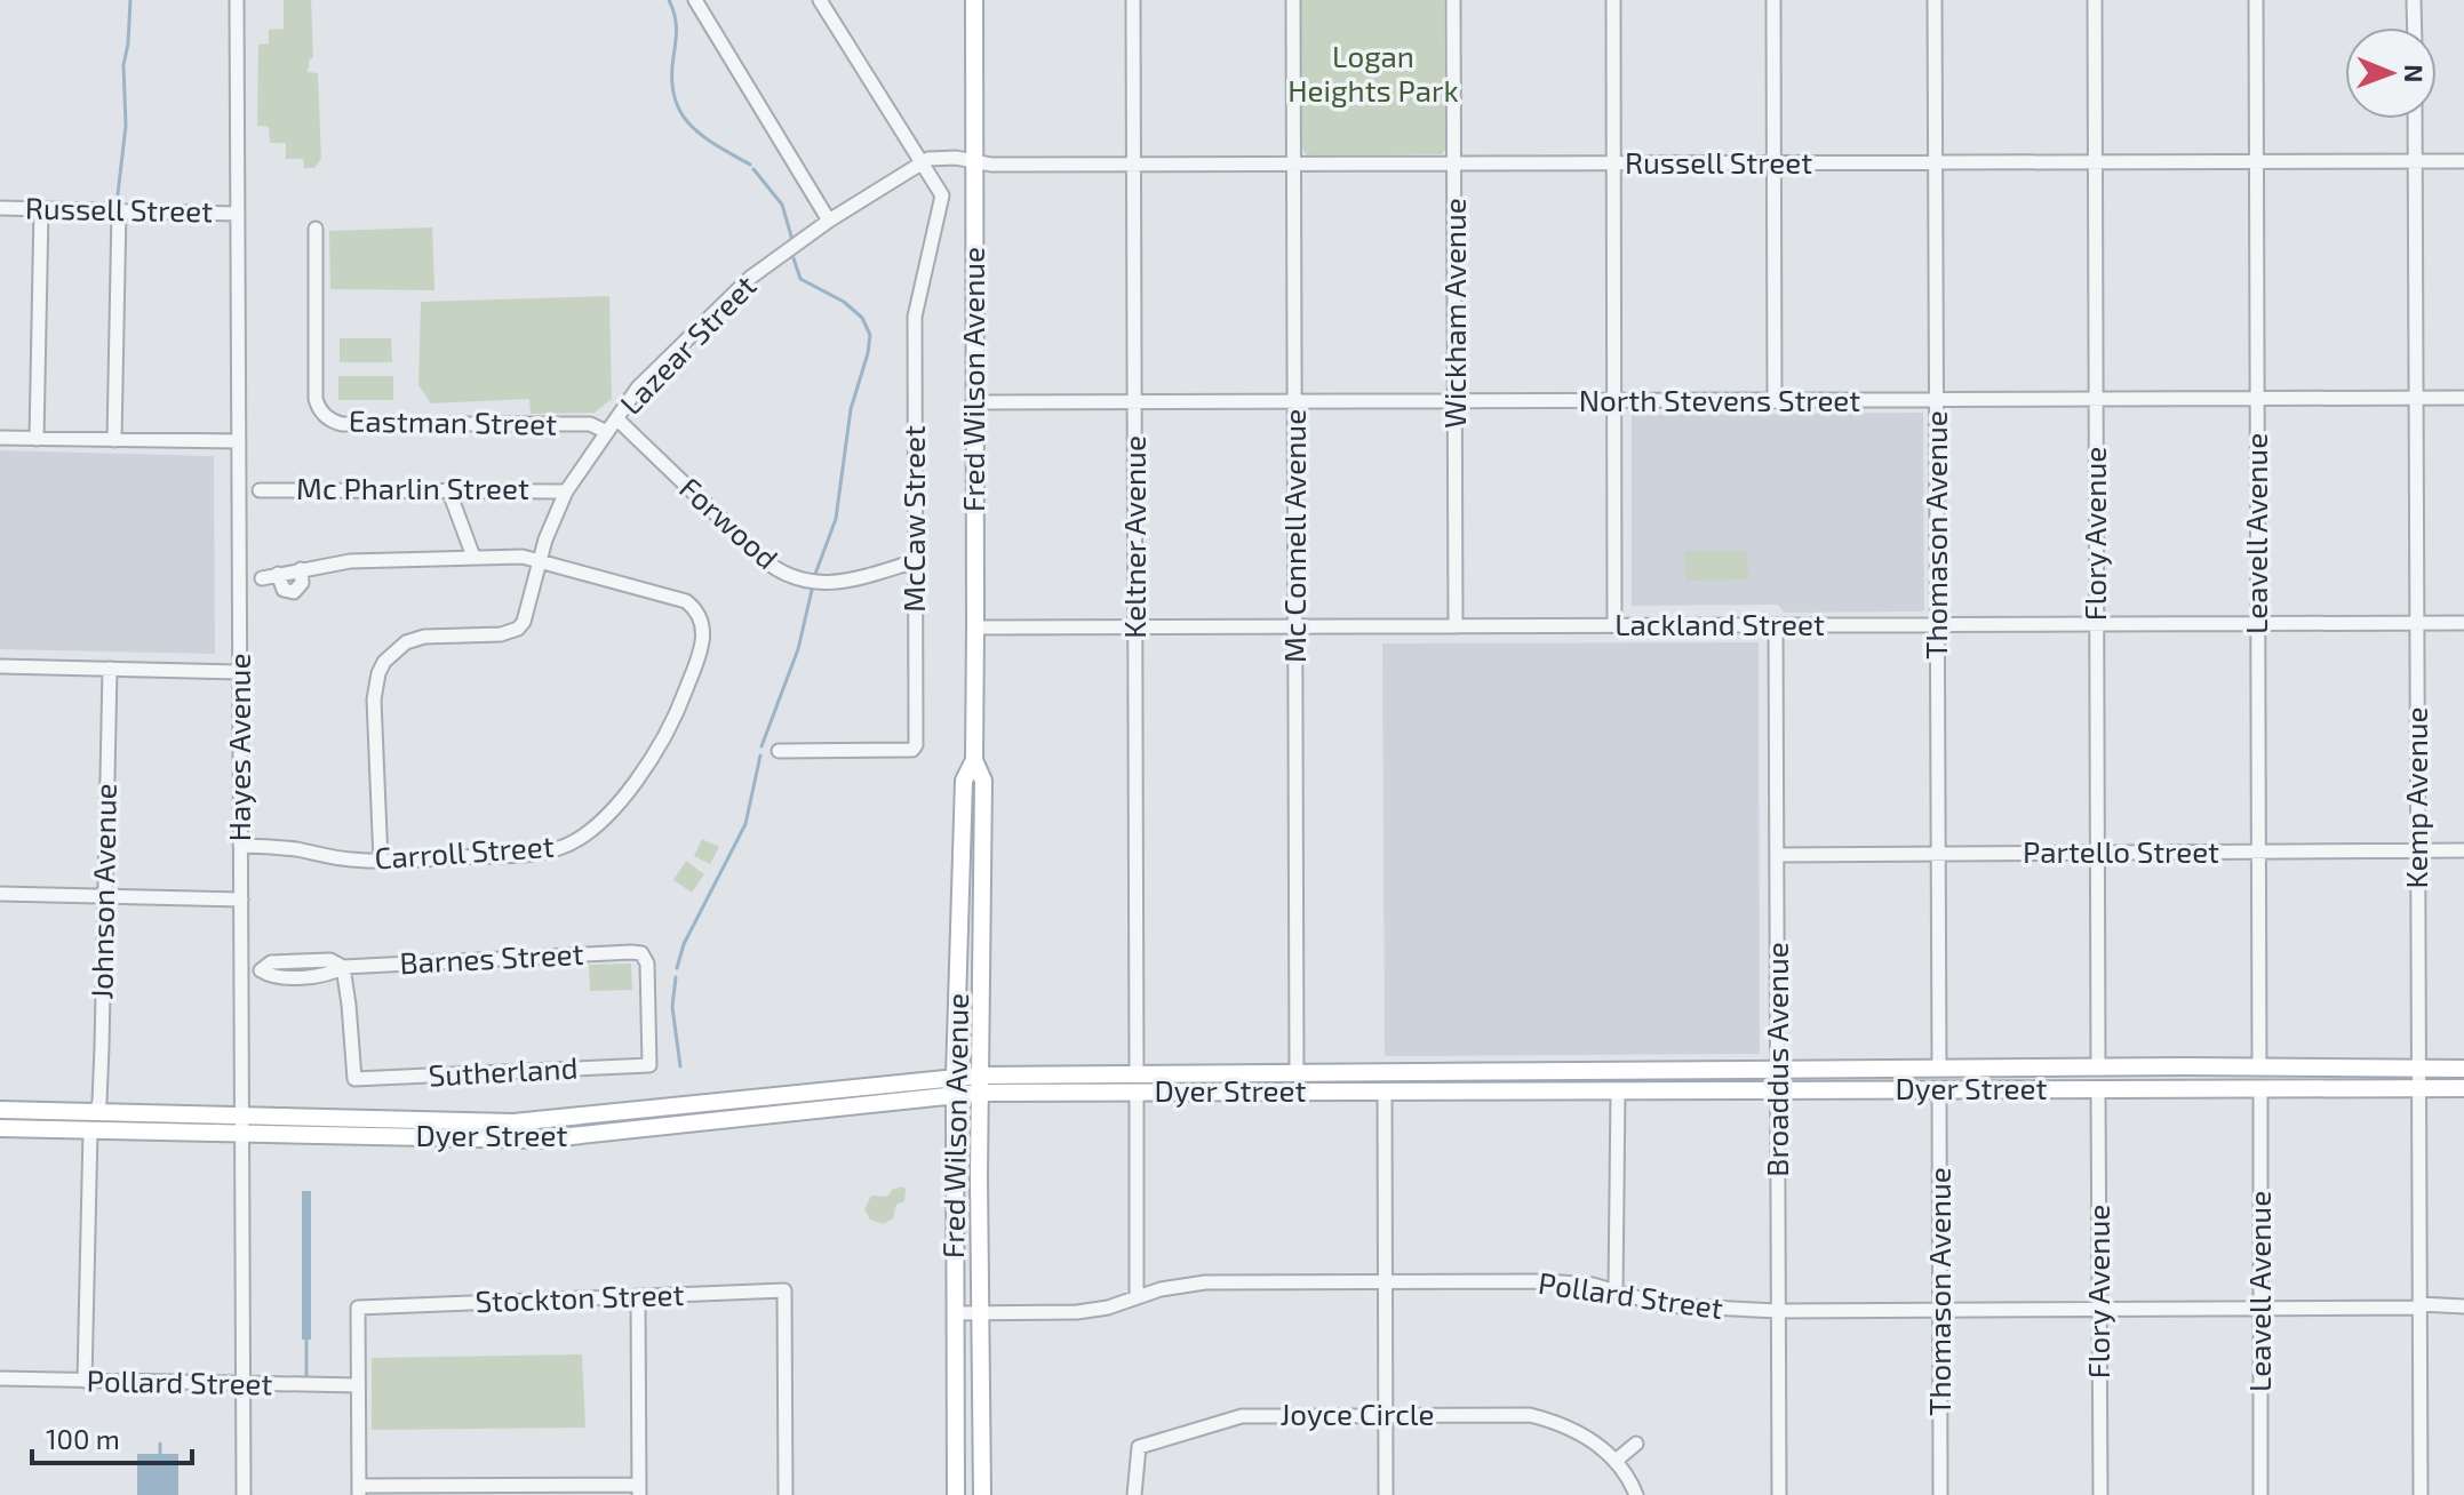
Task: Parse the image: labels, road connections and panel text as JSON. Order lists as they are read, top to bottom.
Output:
{
  "streets": {
    "main road": ["Fred Wilson Avenue", "Dyer Street"],
    "street": [
      "Russell Street",
      "Wickham Avenue",
      "Lazear Street",
      "North Stevens Street",
      "Eastman Street",
      "Mc Pharlin Street",
      "McCaw Street",
      "Forwood",
      "Flory Avenue",
      "Leavell Avenue",
      "Thomason Avenue",
      "Mc Connell Avenue",
      "Keltner Avenue",
      "Lackland Street",
      "Hayes Avenue",
      "Kemp Avenue",
      "Carroll Street",
      "Partello Street",
      "Johnson Avenue",
      "Barnes Street",
      "Broaddus Avenue",
      "Sutherland",
      "Pollard Street",
      "Stockton Street",
      "Joyce Circle"
    ]
  },
  "crossings": [
    ["Russell Street", "Wickham Avenue"],
    ["Russell Street", "Lazear Street"],
    ["Russell Street", "Fred Wilson Avenue"],
    ["Russell Street", "McCaw Street"],
    ["Russell Street", "Flory Avenue"],
    ["Russell Street", "Leavell Avenue"],
    ["Russell Street", "Thomason Avenue"],
    ["Russell Street", "Mc Connell Avenue"],
    ["Russell Street", "Keltner Avenue"],
    ["Russell Street", "Hayes Avenue"],
    ["Russell Street", "Kemp Avenue"],
    ["Wickham Avenue", "North Stevens Street"],
    ["Wickham Avenue", "Lackland Street"],
    ["Lazear Street", "Eastman Street"],
    ["Lazear Street", "Mc Pharlin Street"],
    ["Lazear Street", "McCaw Street"],
    ["Lazear Street", "Forwood"],
    ["Lazear Street", "Carroll Street"],
    ["Fred Wilson Avenue", "North Stevens Street"],
    ["Fred Wilson Avenue", "Lackland Street"],
    ["Fred Wilson Avenue", "Dyer Street"],
    ["Fred Wilson Avenue", "Pollard Street"],
    ["North Stevens Street", "Flory Avenue"],
    ["North Stevens Street", "Leavell Avenue"],
    ["North Stevens Street", "Thomason Avenue"],
    ["North Stevens Street", "Mc Connell Avenue"],
    ["North Stevens Street", "Keltner Avenue"],
    ["North Stevens Street", "Kemp Avenue"],
    ["McCaw Street", "Forwood"],
    ["Flory Avenue", "Lackland Street"],
    ["Flory Avenue", "Partello Street"],
    ["Flory Avenue", "Dyer Street"],
    ["Flory Avenue", "Pollard Street"],
    ["Leavell Avenue", "Lackland Street"],
    ["Leavell Avenue", "Partello Street"],
    ["Leavell Avenue", "Dyer Street"],
    ["Leavell Avenue", "Pollard Street"],
    ["Thomason Avenue", "Lackland Street"],
    ["Thomason Avenue", "Partello Street"],
    ["Thomason Avenue", "Dyer Street"],
    ["Thomason Avenue", "Pollard Street"],
    ["Mc Connell Avenue", "Lackland Street"],
    ["Mc Connell Avenue", "Dyer Street"],
    ["Keltner Avenue", "Lackland Street"],
    ["Keltner Avenue", "Dyer Street"],
    ["Lackland Street", "Kemp Avenue"],
    ["Lackland Street", "Broaddus Avenue"],
    ["Hayes Avenue", "Carroll Street"],
    ["Hayes Avenue", "Barnes Street"],
    ["Hayes Avenue", "Dyer Street"],
    ["Hayes Avenue", "Pollard Street"],
    ["Kemp Avenue", "Partello Street"],
    ["Kemp Avenue", "Dyer Street"],
    ["Kemp Avenue", "Pollard Street"],
    ["Partello Street", "Broaddus Avenue"],
    ["Johnson Avenue", "Dyer Street"],
    ["Johnson Avenue", "Pollard Street"],
    ["Barnes Street", "Sutherland"],
    ["Broaddus Avenue", "Dyer Street"],
    ["Broaddus Avenue", "Pollard Street"],
    ["Pollard Street", "Stockton Street"]
  ],
  "parks": ["Logan Heights Park"],
  "scale_bar": "100 m",
  "north": "right"
}
